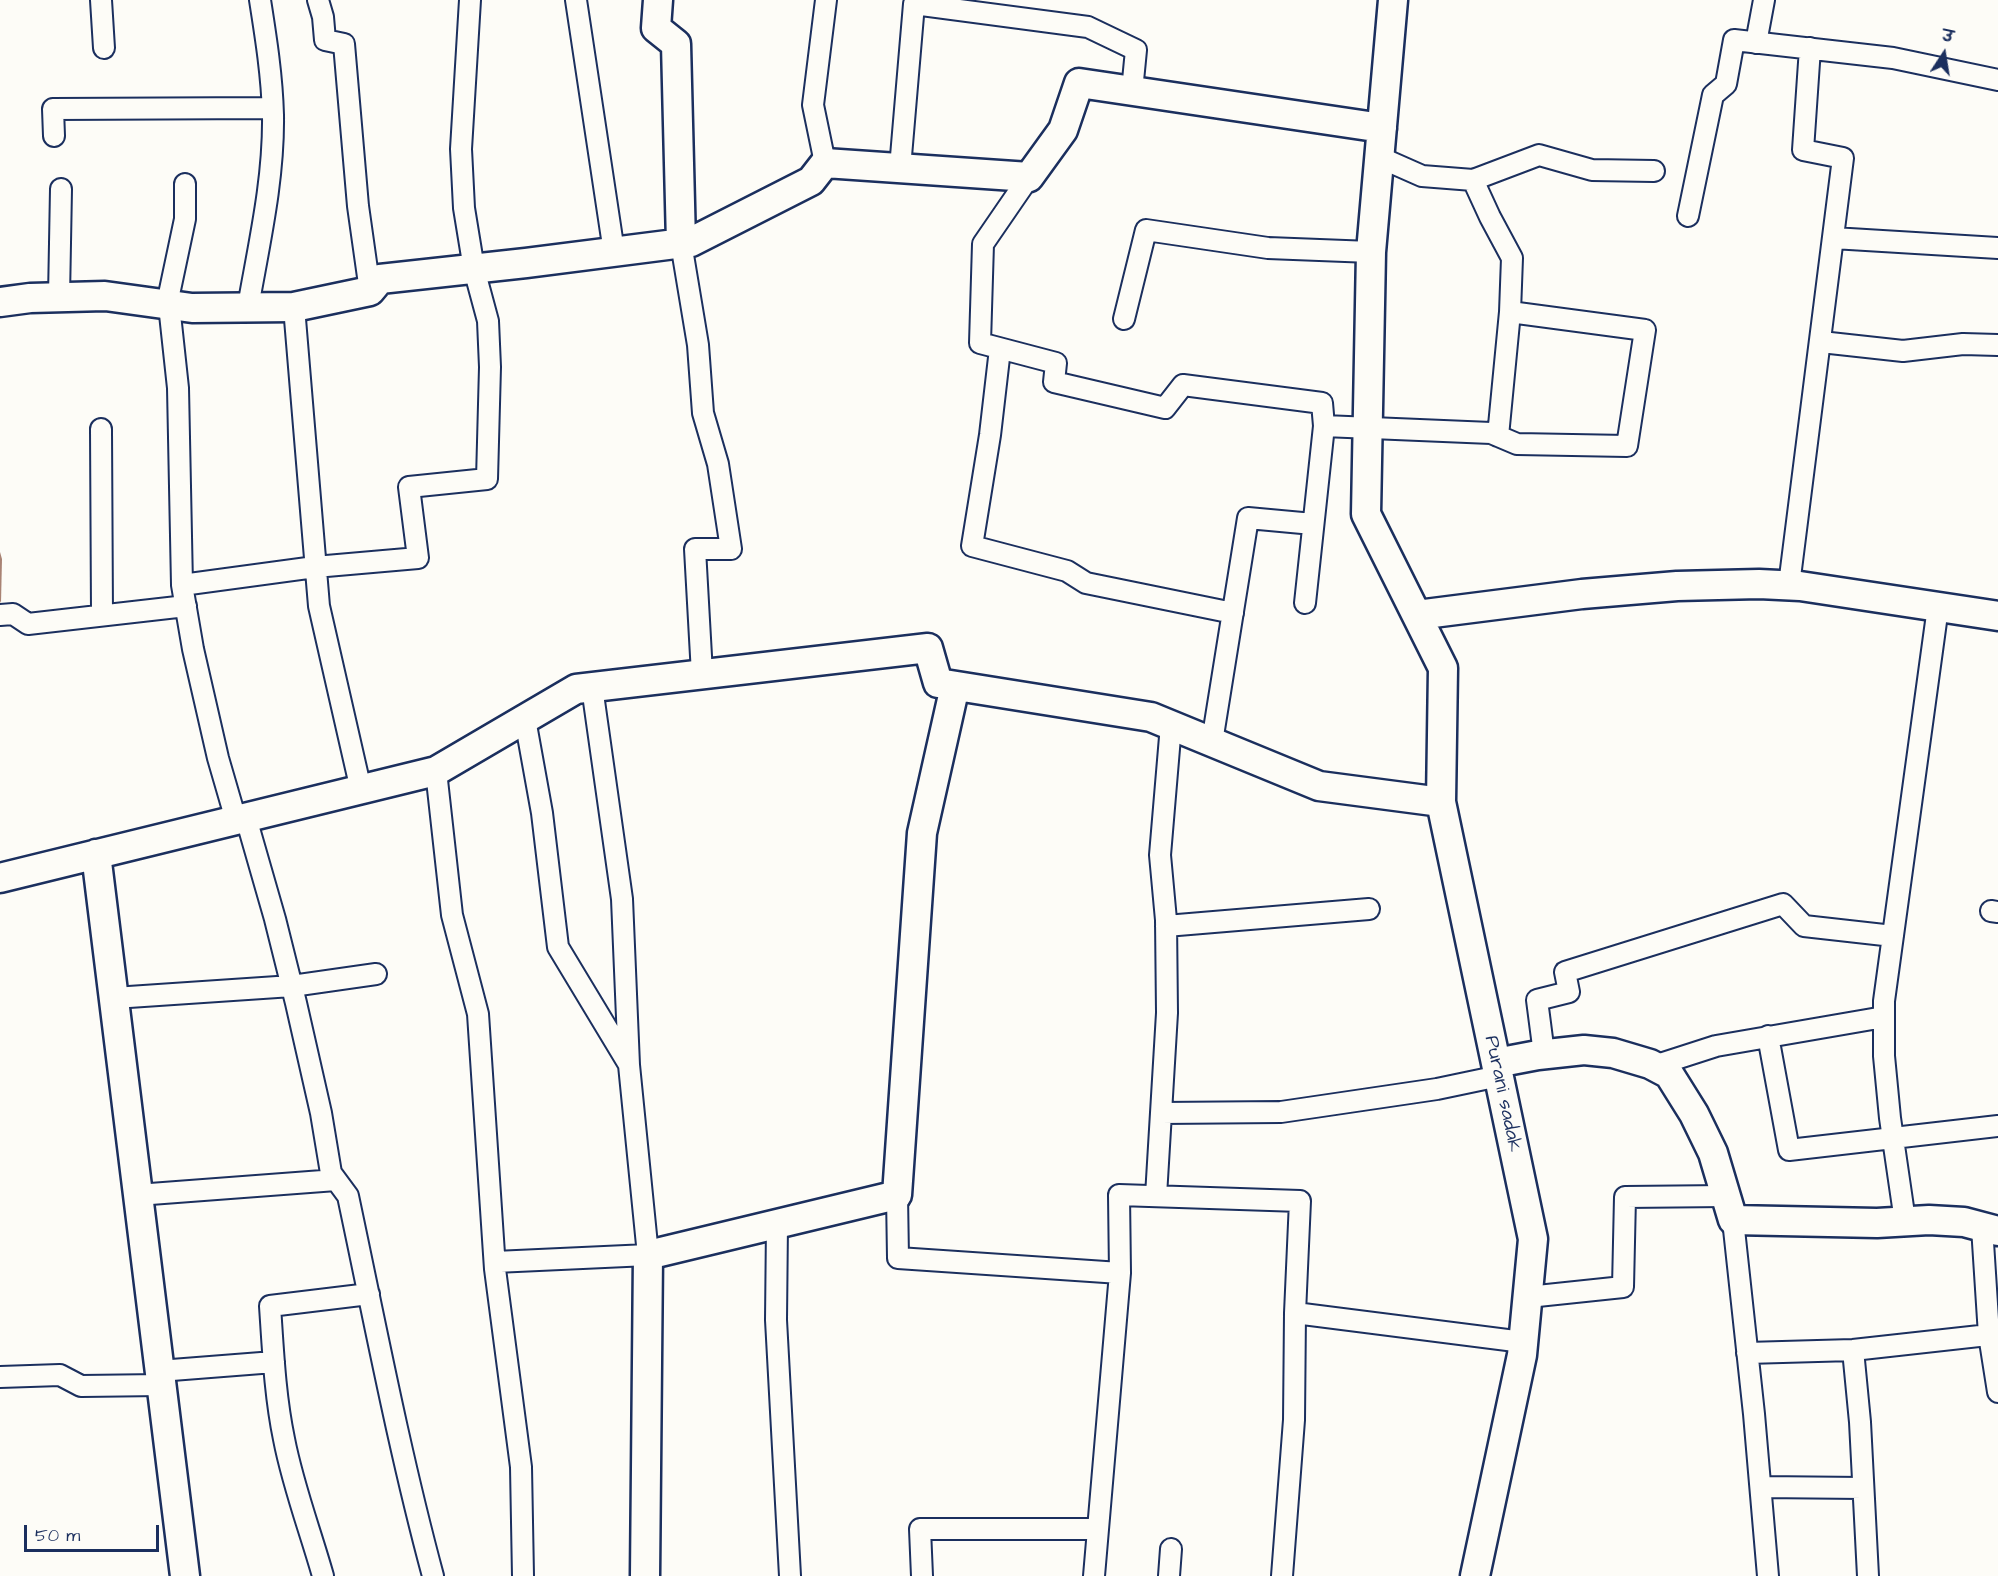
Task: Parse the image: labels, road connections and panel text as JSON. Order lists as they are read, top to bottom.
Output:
{
  "streets": {
    "street": ["Purani sadak"]
  },
  "scale_bar": "50 m",
  "north": "top"
}
